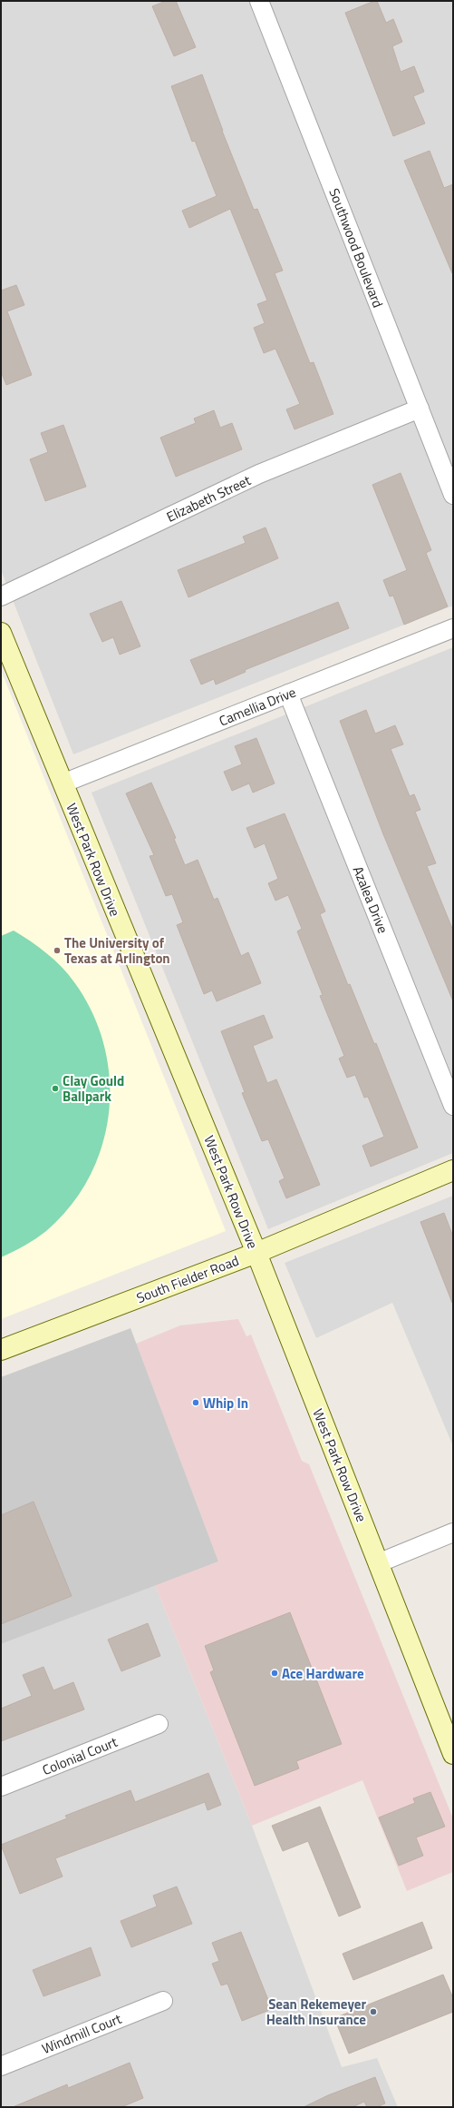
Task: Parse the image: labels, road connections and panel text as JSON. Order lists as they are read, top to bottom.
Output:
{
  "streets": {
    "main road": ["West Park Row Drive", "South Fielder Road"],
    "street": [
      "Southwood Boulevard",
      "Elizabeth Street",
      "Camellia Drive",
      "Azalea Drive",
      "Colonial Court",
      "Windmill Court"
    ]
  },
  "crossings": [
    ["Southwood Boulevard", "Elizabeth Street"],
    ["Camellia Drive", "West Park Row Drive"],
    ["Camellia Drive", "Azalea Drive"],
    ["West Park Row Drive", "South Fielder Road"]
  ],
  "places": [
    "The University of Texas at Arlington",
    "Clay Gould Ballpark",
    "Whip In",
    "Ace Hardware",
    "Sean Rekemeyer Health Insurance"
  ]
}
